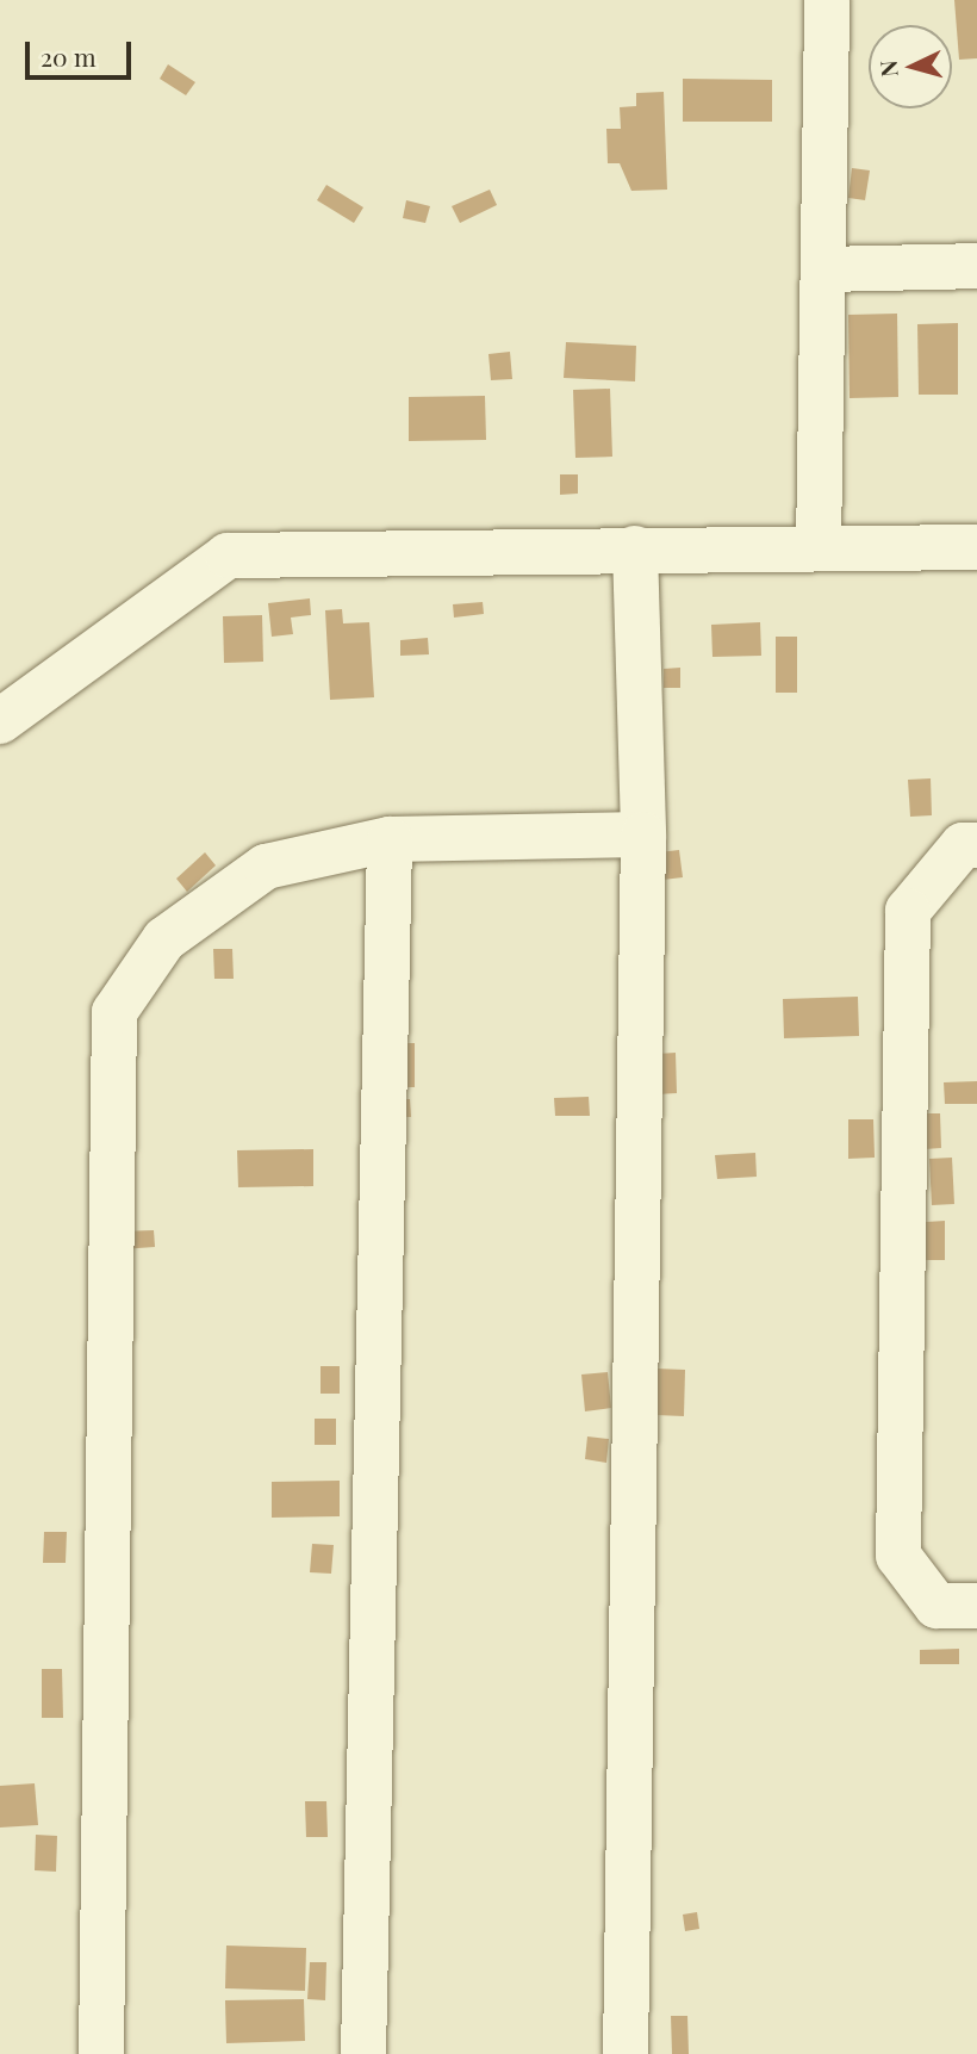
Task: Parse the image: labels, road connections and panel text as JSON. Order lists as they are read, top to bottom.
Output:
{
  "scale_bar": "20 m",
  "north": "left"
}
